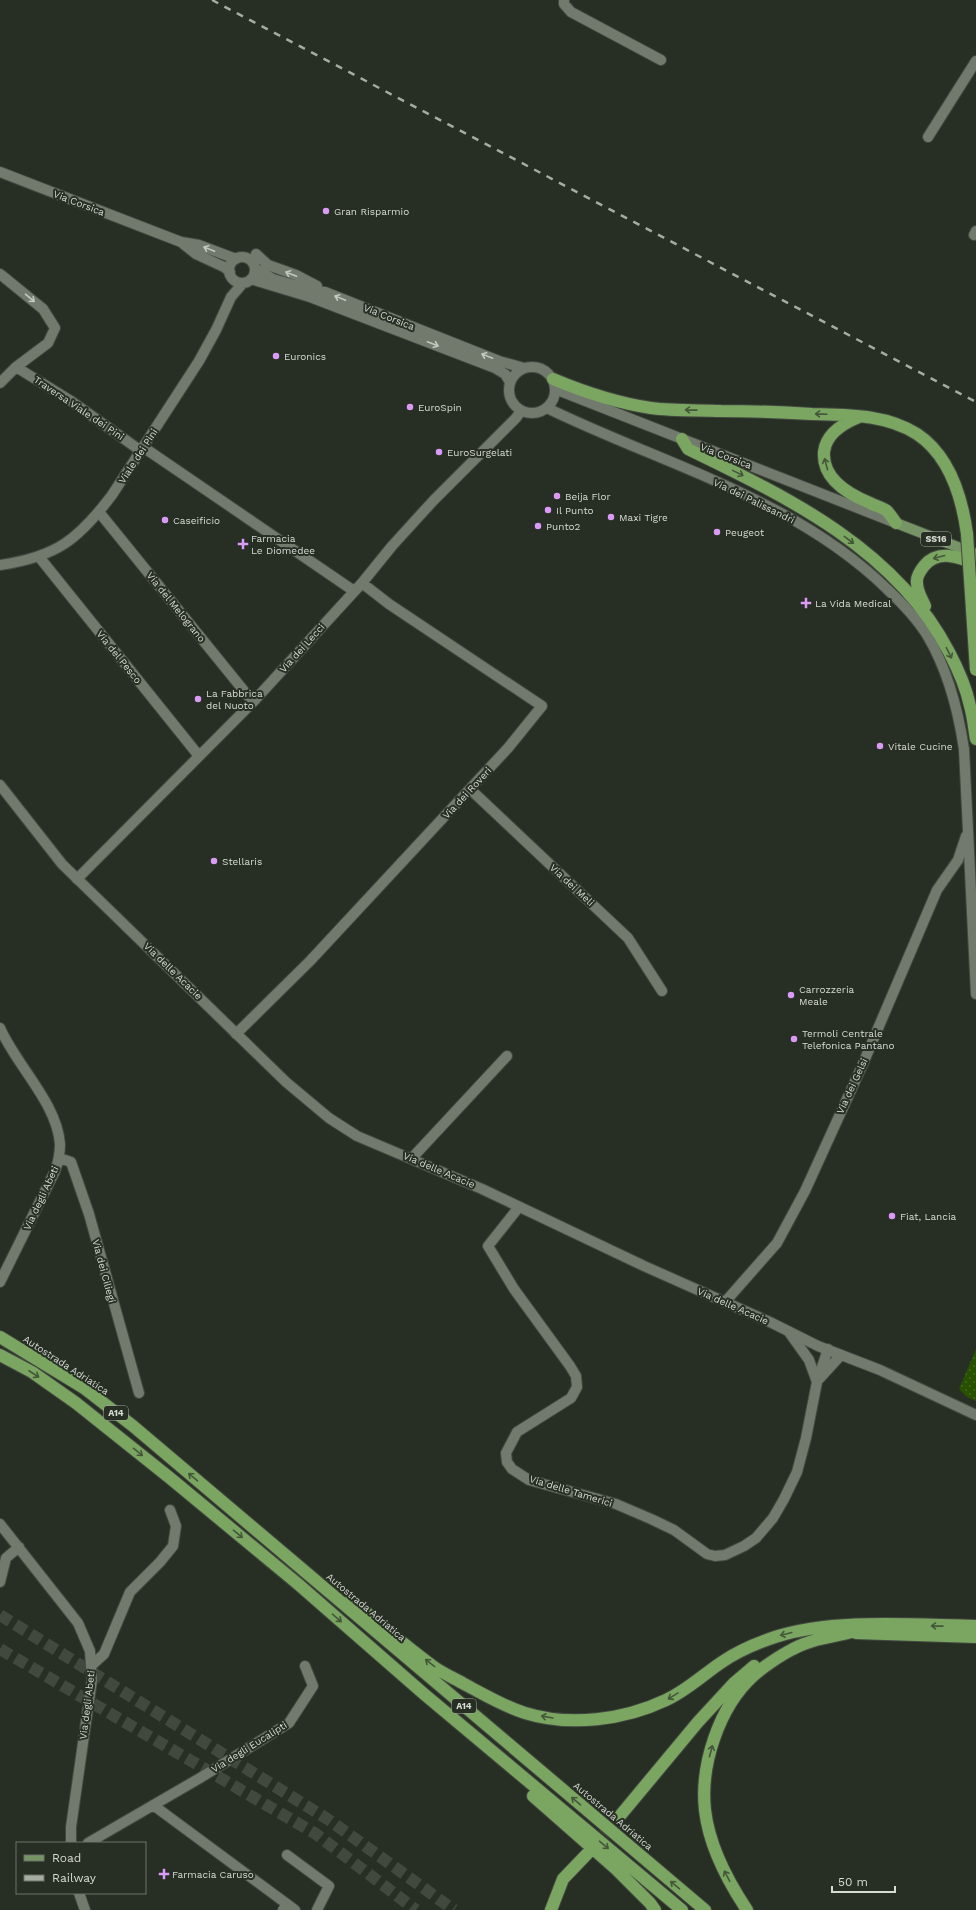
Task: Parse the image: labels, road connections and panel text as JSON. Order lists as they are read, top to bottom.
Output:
{
  "streets": {
    "highway": ["Autostrada Adriatica", "A14"],
    "main road": ["SS16"],
    "street": [
      "Via Corsica",
      "Traversa Viale dei Pini",
      "Viale dei Pini",
      "Via dei Palissandri",
      "Via del Melograno",
      "Via dei Lecci",
      "Via del Pesco",
      "Via dei Roveri",
      "Via dei Meli",
      "Via delle Acacie",
      "Via dei Gelsi",
      "Via degli Abeti",
      "Via dei Ciliegi",
      "Via delle Tamerici",
      "Via degli Eucalipti"
    ]
  },
  "crossings": [
    ["Via Corsica", "Viale dei Pini"],
    ["Via Corsica", "Via dei Palissandri"],
    ["Via Corsica", "SS16"],
    ["Via Corsica", "Via dei Lecci"],
    ["Traversa Viale dei Pini", "Viale dei Pini"],
    ["Traversa Viale dei Pini", "Via dei Lecci"],
    ["Viale dei Pini", "Via del Melograno"],
    ["Viale dei Pini", "Via del Pesco"],
    ["Via dei Palissandri", "Via dei Lecci"],
    ["Via dei Palissandri", "Via dei Gelsi"],
    ["Via del Melograno", "Via dei Lecci"],
    ["Via dei Lecci", "Via del Pesco"],
    ["Via dei Lecci", "Via dei Roveri"],
    ["Via dei Lecci", "Via delle Acacie"],
    ["Via dei Roveri", "Via dei Meli"],
    ["Via dei Roveri", "Via delle Acacie"],
    ["Via delle Acacie", "Via dei Gelsi"],
    ["Via delle Acacie", "Via delle Tamerici"],
    ["Via degli Abeti", "Via dei Ciliegi"]
  ],
  "places": {
    "other": [
      "Gran Risparmio",
      "Euronics",
      "EuroSpin",
      "EuroSurgelati",
      "Beija Flor",
      "Il Punto",
      "Maxi Tigre",
      "Caseificio",
      "Punto2",
      "Peugeot",
      "La Fabbrica del Nuoto",
      "Vitale Cucine",
      "Stellaris",
      "Carrozzeria Meale",
      "Termoli Centrale Telefonica Pantano",
      "Fiat, Lancia"
    ],
    "health": ["Farmacia Le Diomedee", "La Vida Medical", "Farmacia Caruso"]
  },
  "legend": ["Road", "Railway"],
  "scale_bar": "50 m"
}
